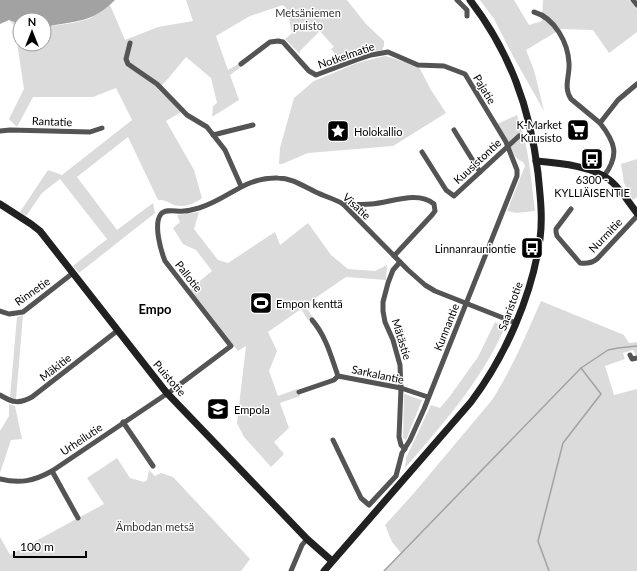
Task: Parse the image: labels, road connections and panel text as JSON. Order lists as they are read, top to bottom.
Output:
{
  "streets": {
    "main road": ["Saaristotie", "Puistotie"],
    "street": [
      "Notkelmatie",
      "Pajatie",
      "Rantatie",
      "Kuusistontie",
      "Visatie",
      "Nurmitie",
      "Pallotie",
      "Rinnetie",
      "Kunnantie",
      "Mätästie",
      "Mäkitie",
      "Sarkalantie",
      "Urheilutie"
    ]
  },
  "crossings": [
    ["Notkelmatie", "Pajatie"],
    ["Pajatie", "Kuusistontie"],
    ["Pajatie", "Kunnantie"],
    ["Kuusistontie", "Kunnantie"],
    ["Visatie", "Pallotie"],
    ["Visatie", "Saaristotie"],
    ["Visatie", "Kunnantie"],
    ["Visatie", "Mätästie"],
    ["Pallotie", "Urheilutie"],
    ["Rinnetie", "Puistotie"],
    ["Saaristotie", "Puistotie"],
    ["Kunnantie", "Mätästie"],
    ["Kunnantie", "Sarkalantie"],
    ["Mätästie", "Sarkalantie"],
    ["Mäkitie", "Puistotie"],
    ["Puistotie", "Urheilutie"]
  ],
  "districts": ["Empo"],
  "parks": ["Metsäniemen puisto", "Ämbodan metsä"],
  "places": {
    "supermarket": ["K-Market Kuusisto"],
    "place": ["Holokallio"],
    "bus stop": ["6300 - KYLLIÄISENTIE", "Linnanrauniontie"],
    "sports": ["Empon kenttä"],
    "school or university": ["Empola"]
  },
  "scale_bar": "100 m",
  "north": "top"
}
